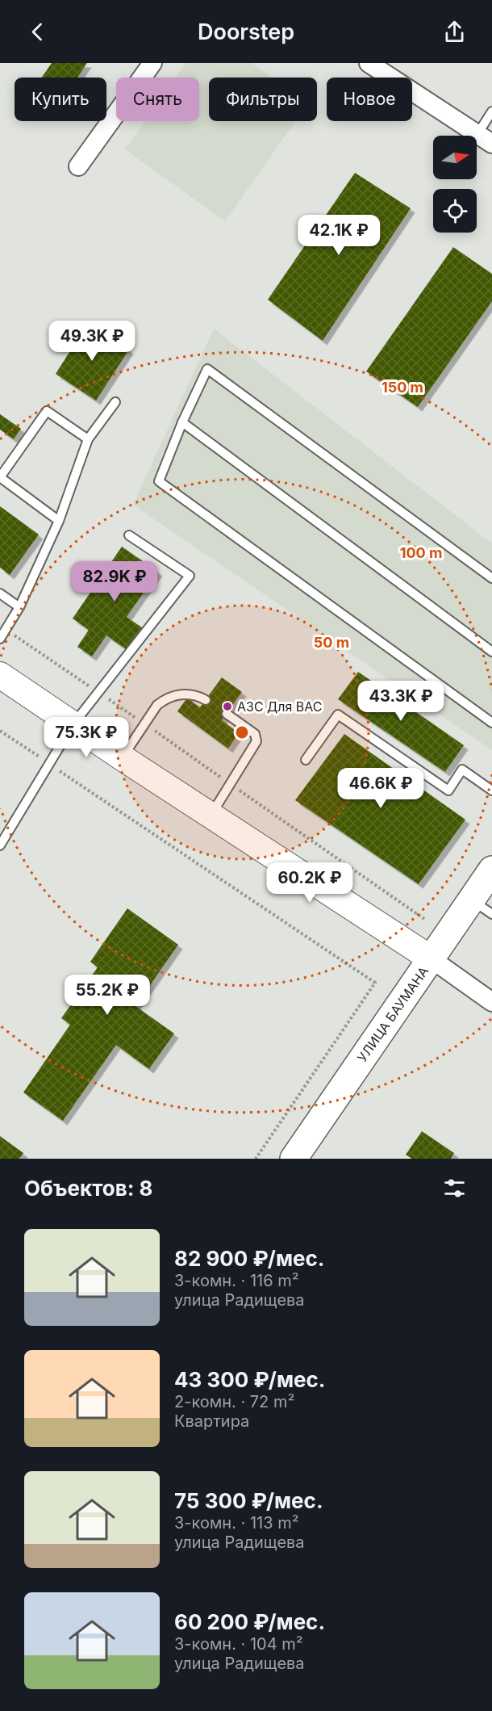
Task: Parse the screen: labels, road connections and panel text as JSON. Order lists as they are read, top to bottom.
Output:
{
  "streets": {
    "main road": ["УЛИЦА БАУМАНА"]
  },
  "places": ["АЗС Для ВАС"],
  "north": "right",
  "page": {
    "header": "Doorstep",
    "chip": [
      "Купить",
      "Снять",
      "Фильтры",
      "Новое"
    ],
    "price": [
      "42.1K ₽",
      "49.3K ₽",
      "82.9K ₽",
      "43.3K ₽",
      "75.3K ₽",
      "46.6K ₽",
      "60.2K ₽",
      "55.2K ₽"
    ],
    "heading": "Объектов: 8",
    "list": [
      {
        "name": "82 900 ₽/мес.",
        "note": "3-комн. · 116 m² · улица Радищева"
      },
      {
        "name": "43 300 ₽/мес.",
        "note": "2-комн. · 72 m² · Квартира"
      },
      {
        "name": "75 300 ₽/мес.",
        "note": "3-комн. · 113 m² · улица Радищева"
      },
      {
        "name": "60 200 ₽/мес.",
        "note": "3-комн. · 104 m² · улица Радищева"
      }
    ]
  },
  "rings": ["150 m", "100 m", "50 m"]
}
